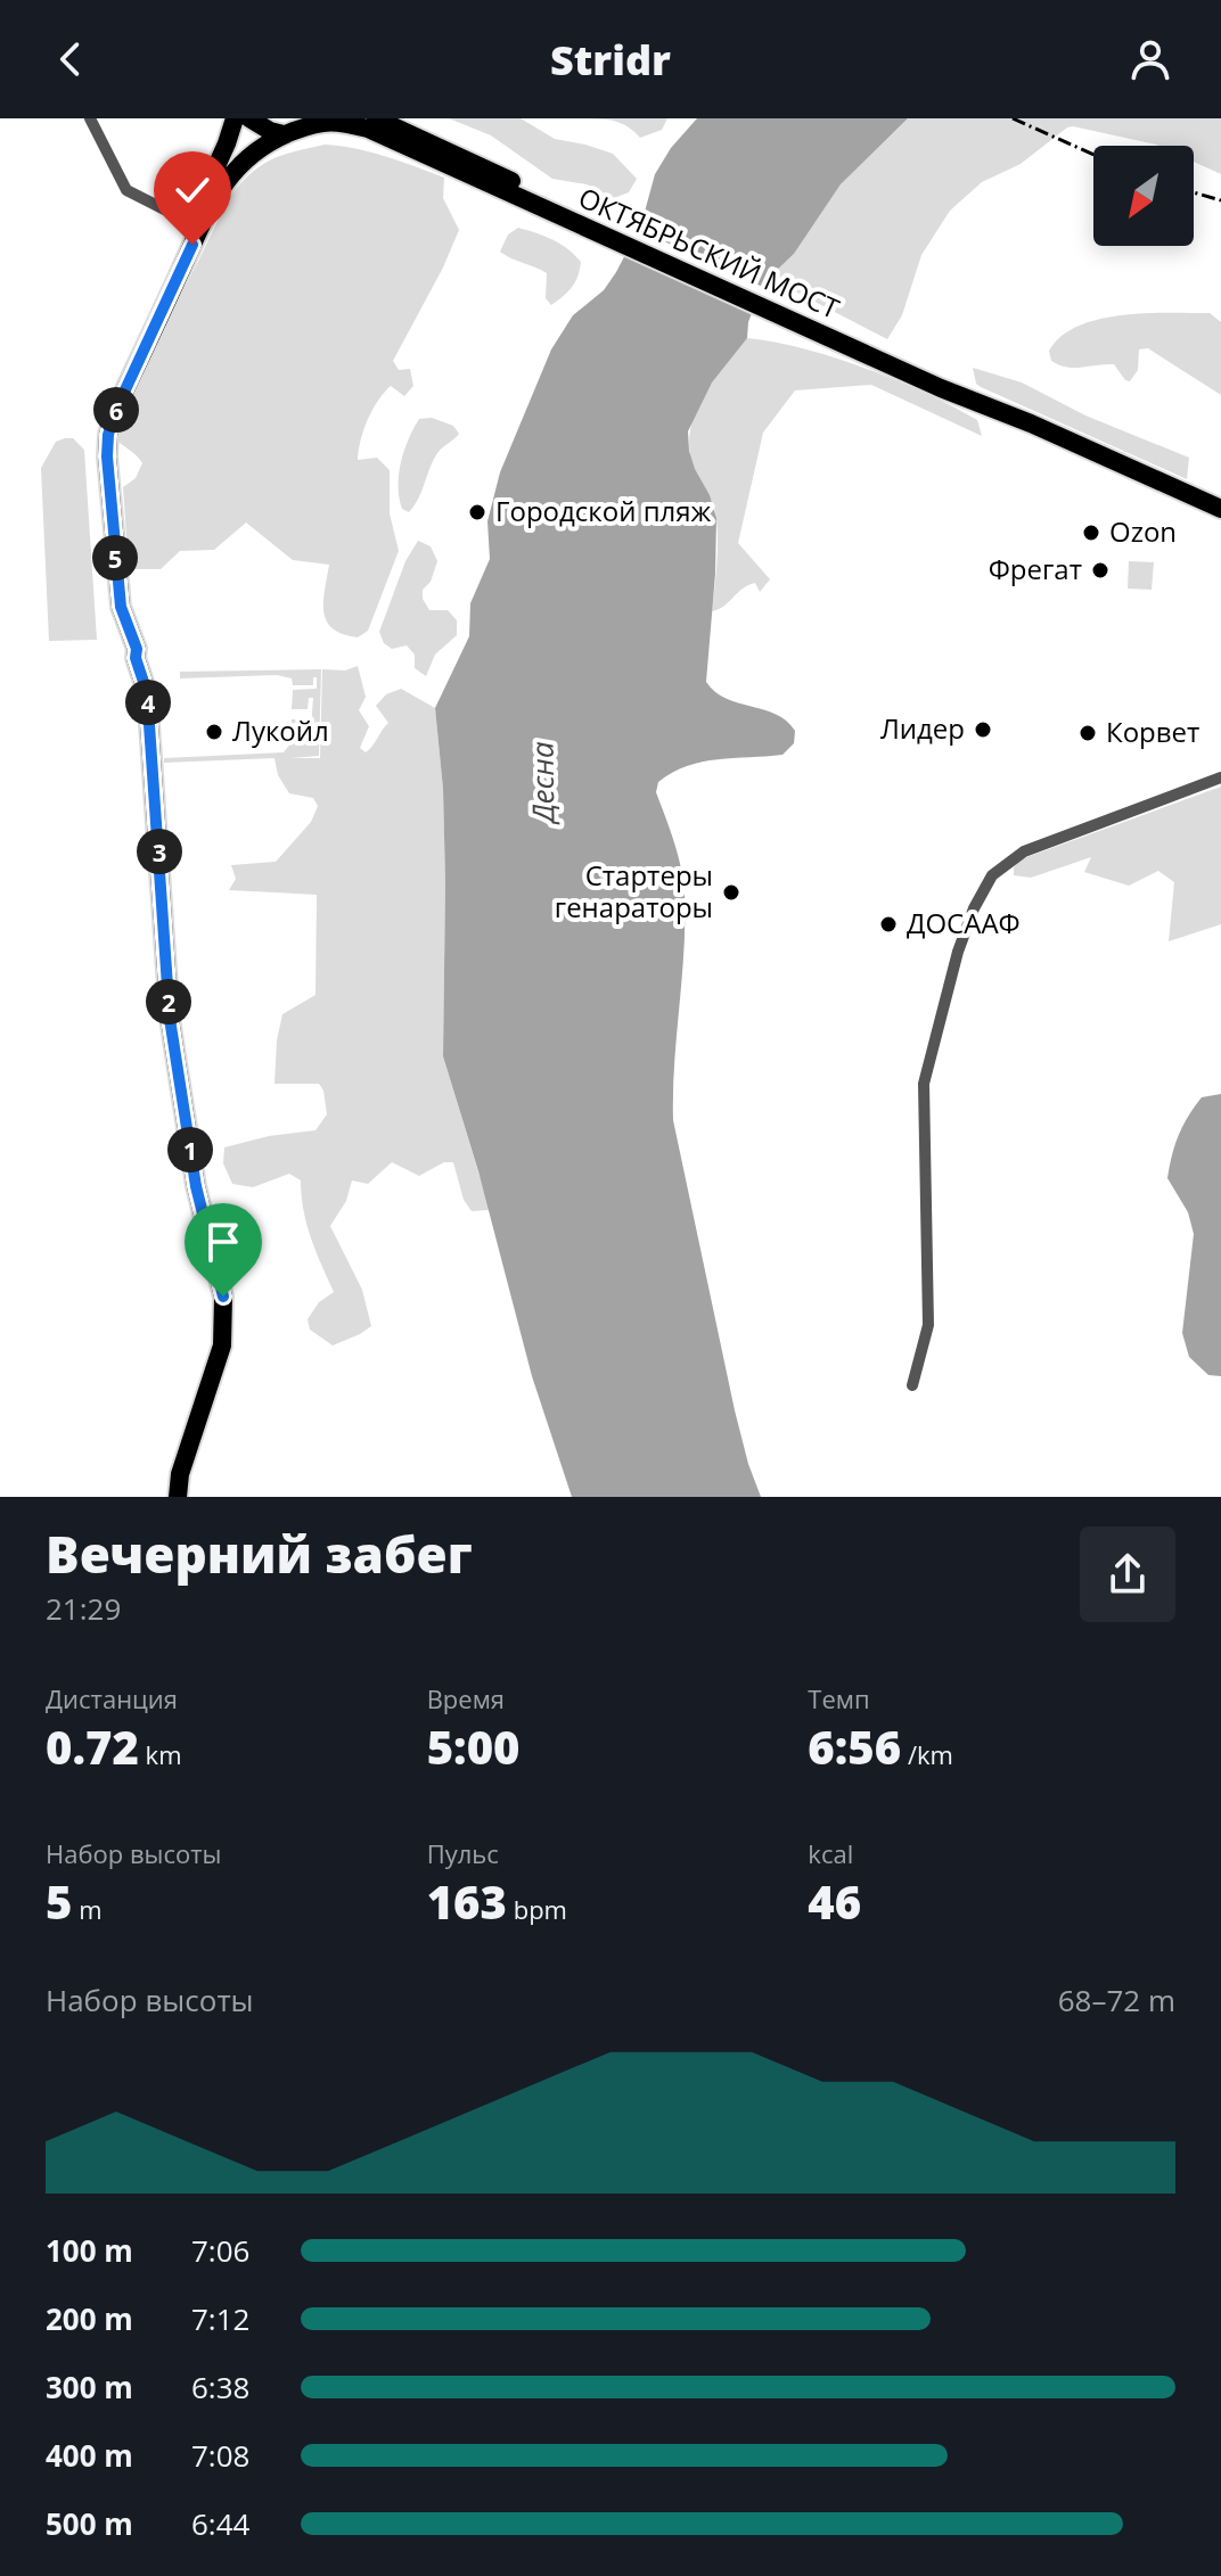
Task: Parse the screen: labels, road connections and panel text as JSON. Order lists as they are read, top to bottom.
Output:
{
  "streets": {
    "main road": ["ОКТЯБРЬСКИЙ МОСТ"]
  },
  "water": ["Десна"],
  "places": [
    "Городской пляж",
    "Ozon",
    "Фрегат",
    "Лидер",
    "Лукойл",
    "Корвет",
    "Стартеры генараторы",
    "ДОСААФ"
  ],
  "north": "bottom left",
  "page": {
    "header": "Stridr",
    "pins": [
      "6",
      "5",
      "4",
      "3",
      "2",
      "1"
    ],
    "heading": ["Вечерний забег", "21:29"],
    "stats": [
      ["Дистанция", "0.72 km"],
      ["Время", "5:00"],
      ["Темп", "6:56 /km"],
      ["Набор высоты", "5 m"],
      ["Пульс", "163 bpm"],
      ["kcal", "46"]
    ],
    "chart": ["Набор высоты", "68–72 m"],
    "list": [
      {
        "name": "100 m",
        "note": "7:06"
      },
      {
        "name": "200 m",
        "note": "7:12"
      },
      {
        "name": "300 m",
        "note": "6:38"
      },
      {
        "name": "400 m",
        "note": "7:08"
      },
      {
        "name": "500 m",
        "note": "6:44"
      }
    ]
  }
}
